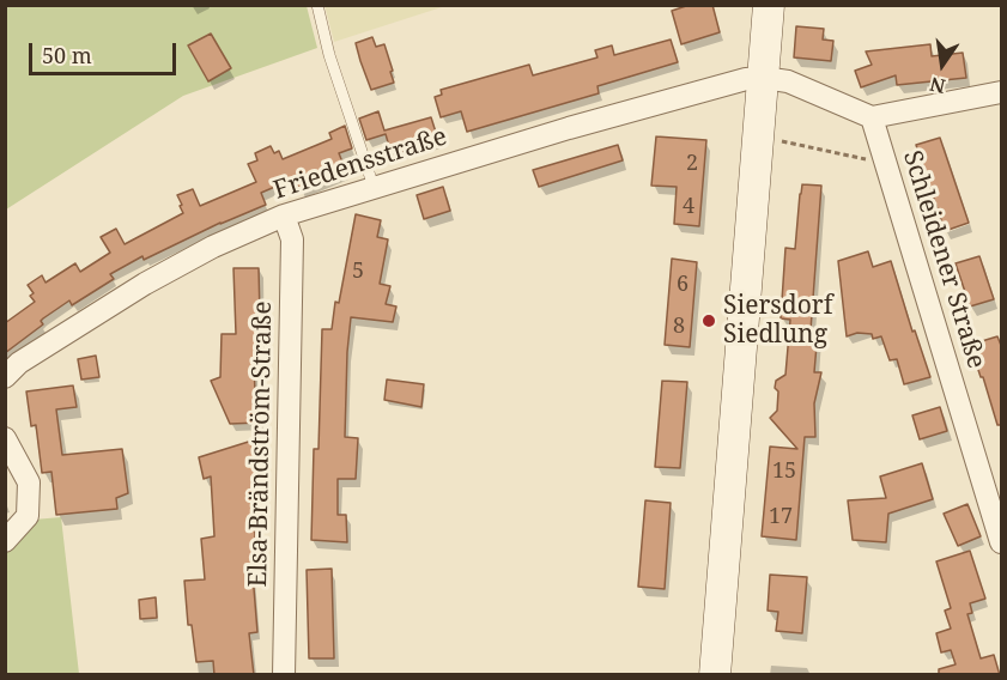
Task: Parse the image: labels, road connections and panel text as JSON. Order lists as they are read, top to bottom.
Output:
{
  "streets": {
    "street": ["Friedensstraße", "Schleidener Straße", "Elsa-Brändström-Straße"]
  },
  "crossings": [
    ["Friedensstraße", "Elsa-Brändström-Straße"]
  ],
  "places": ["Siersdorf Siedlung"],
  "house_numbers": [
    "2",
    "4",
    "5",
    "6",
    "8",
    "15",
    "17"
  ],
  "scale_bar": "50 m",
  "north": "bottom"
}
